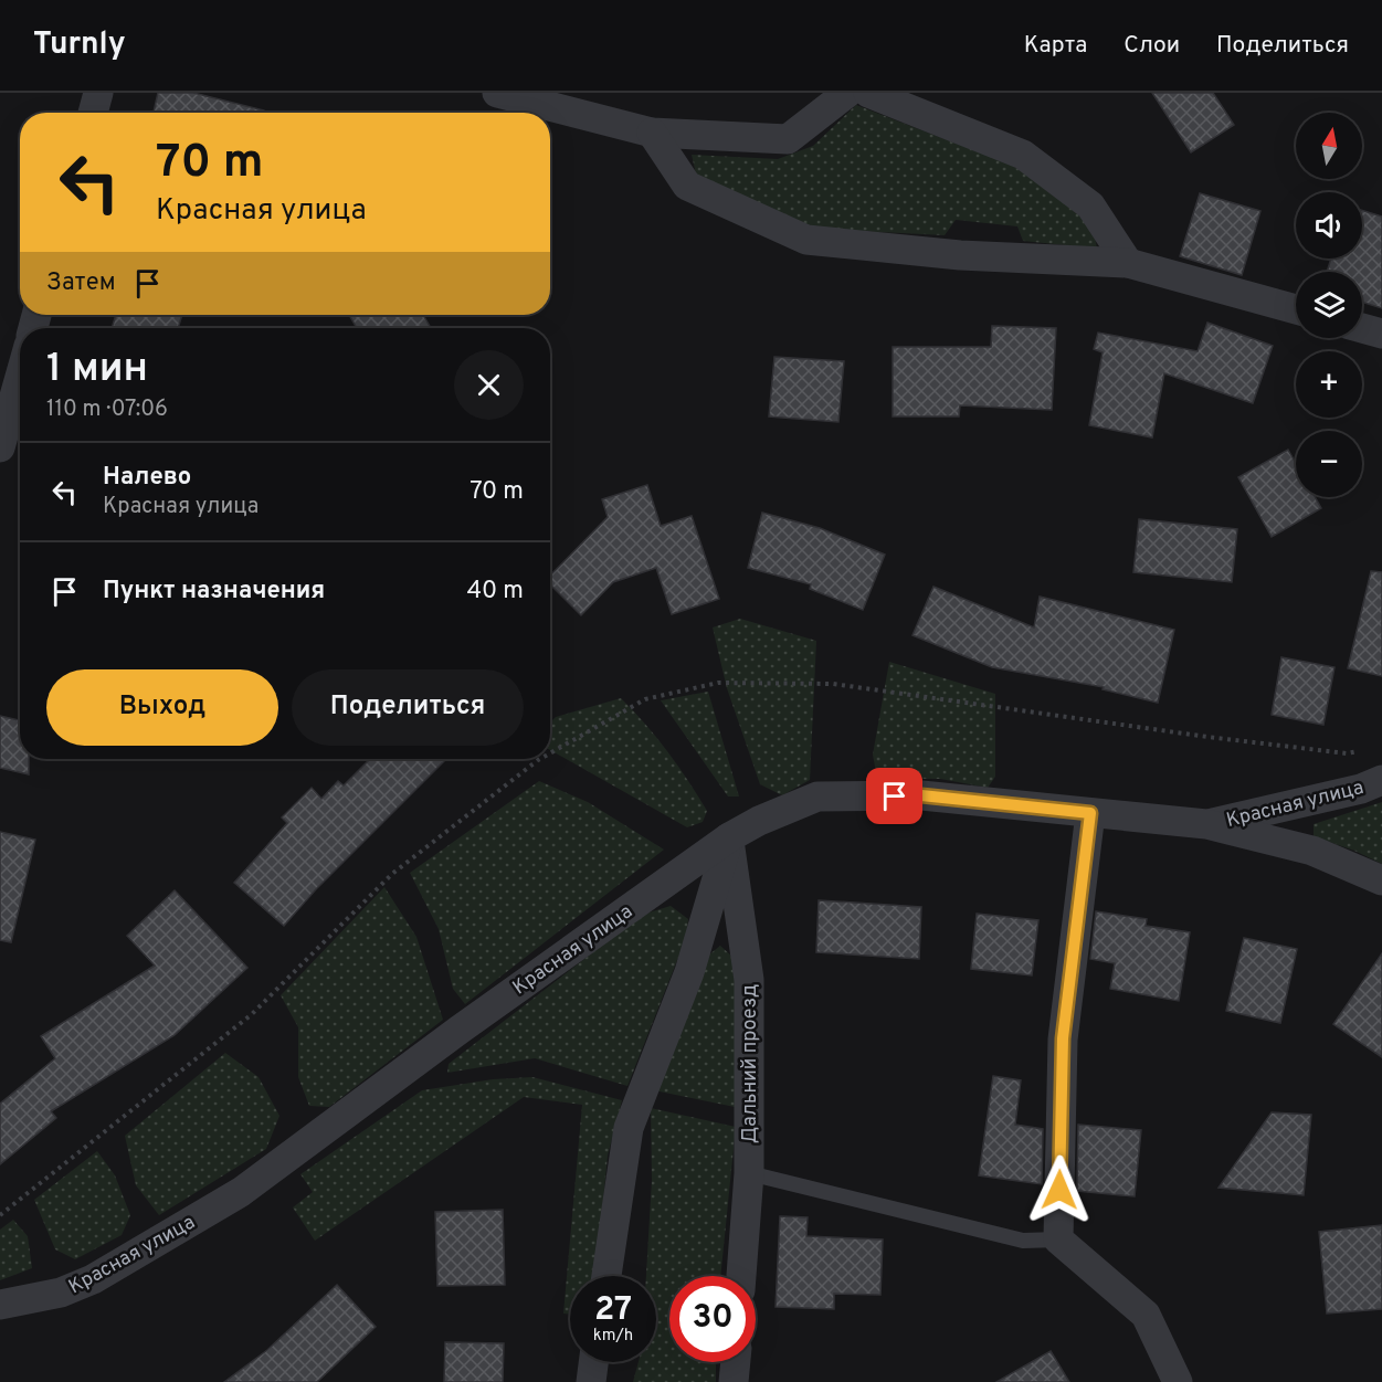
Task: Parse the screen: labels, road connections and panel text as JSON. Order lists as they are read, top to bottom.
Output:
{
  "streets": {
    "street": ["Красная улица", "Дальний проезд"]
  },
  "crossings": [
    ["Красная улица", "Дальний проезд"]
  ],
  "north": "top",
  "page": {
    "header": "Turnly",
    "nav": ["Карта", "Слои", "Поделиться"],
    "map_buttons": ["+", "−"],
    "turn": ["70 m", "Красная улица"],
    "then": "Затем",
    "heading": ["1 мин", "110 m · 07:06"],
    "list": [
      {
        "name": "Налево",
        "note": "Красная улица",
        "value": "70 m"
      },
      {
        "name": "Пункт назначения",
        "value": "40 m"
      }
    ],
    "buttons": ["Выход", "Поделиться"],
    "speed": "27 km/h",
    "limit": "30"
  }
}
